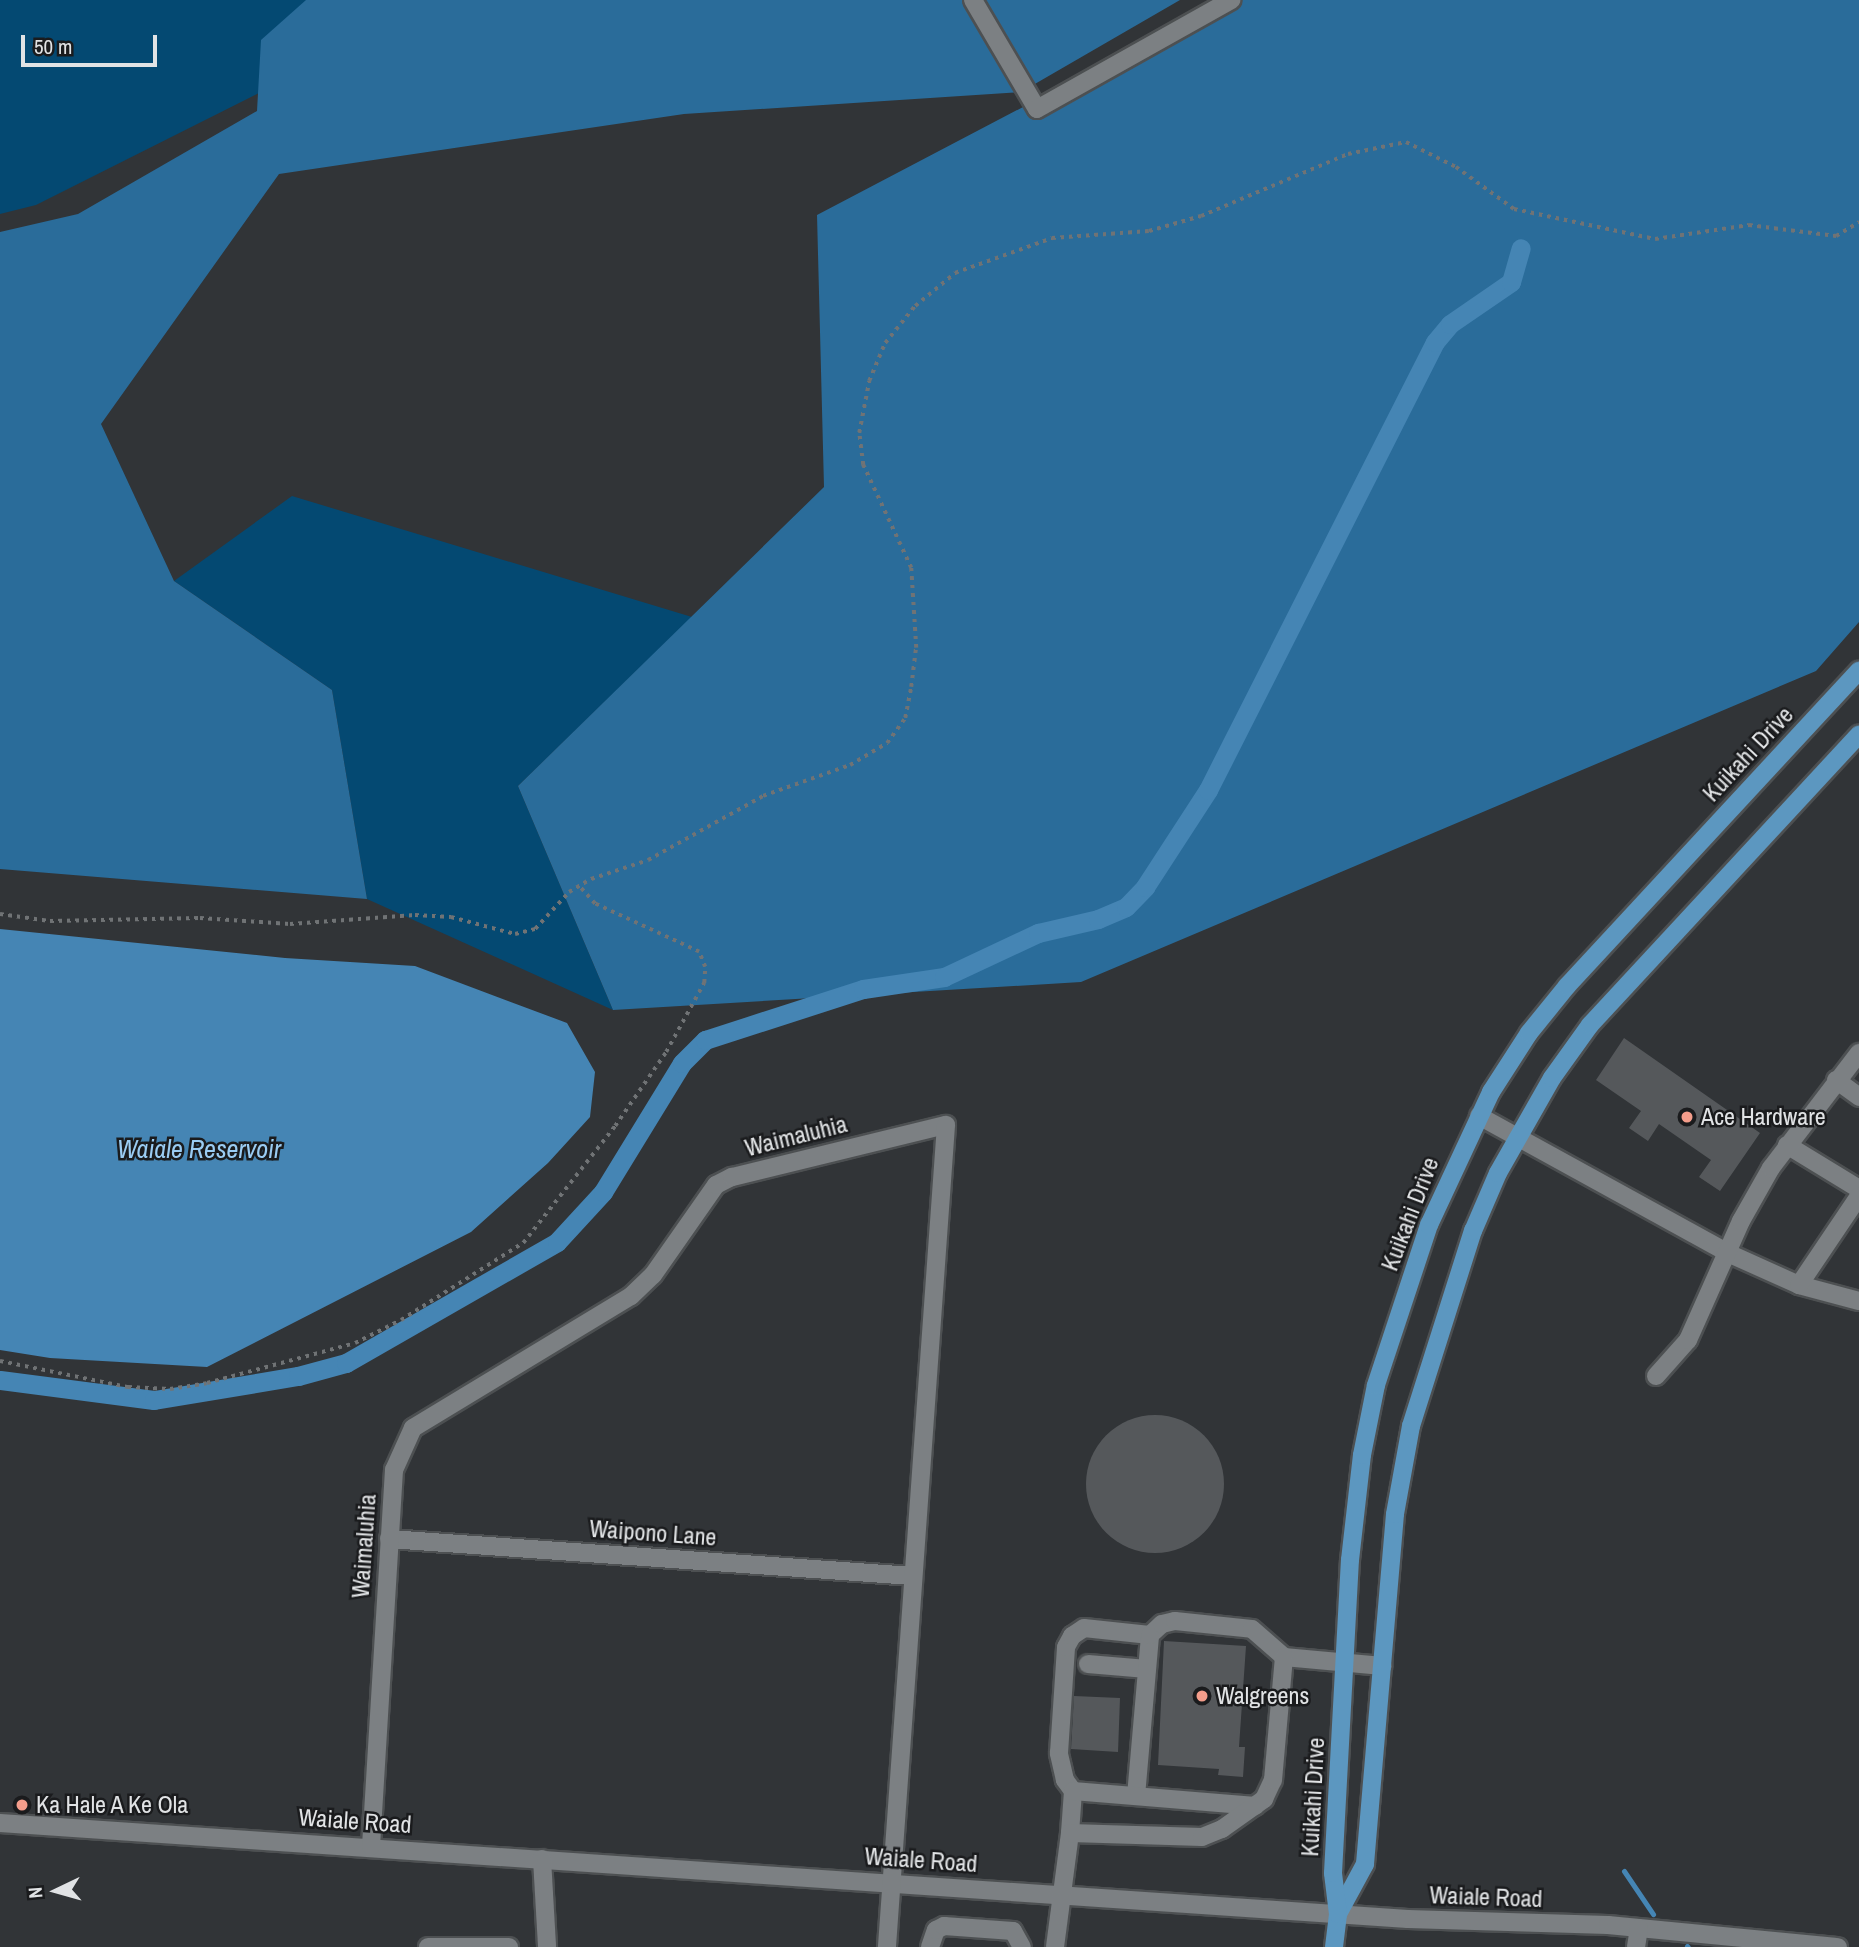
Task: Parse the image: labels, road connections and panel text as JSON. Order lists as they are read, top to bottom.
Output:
{
  "streets": {
    "main road": ["Kuikahi Drive"],
    "street": ["Waimaluhia", "Waipono Lane", "Waiale Road"]
  },
  "crossings": [
    ["Kuikahi Drive", "Waiale Road"],
    ["Waimaluhia", "Waipono Lane"],
    ["Waimaluhia", "Waiale Road"]
  ],
  "water": ["Waiale Reservoir"],
  "places": ["Ace Hardware", "Walgreens", "Ka Hale A Ke Ola"],
  "scale_bar": "50 m",
  "north": "left"
}
